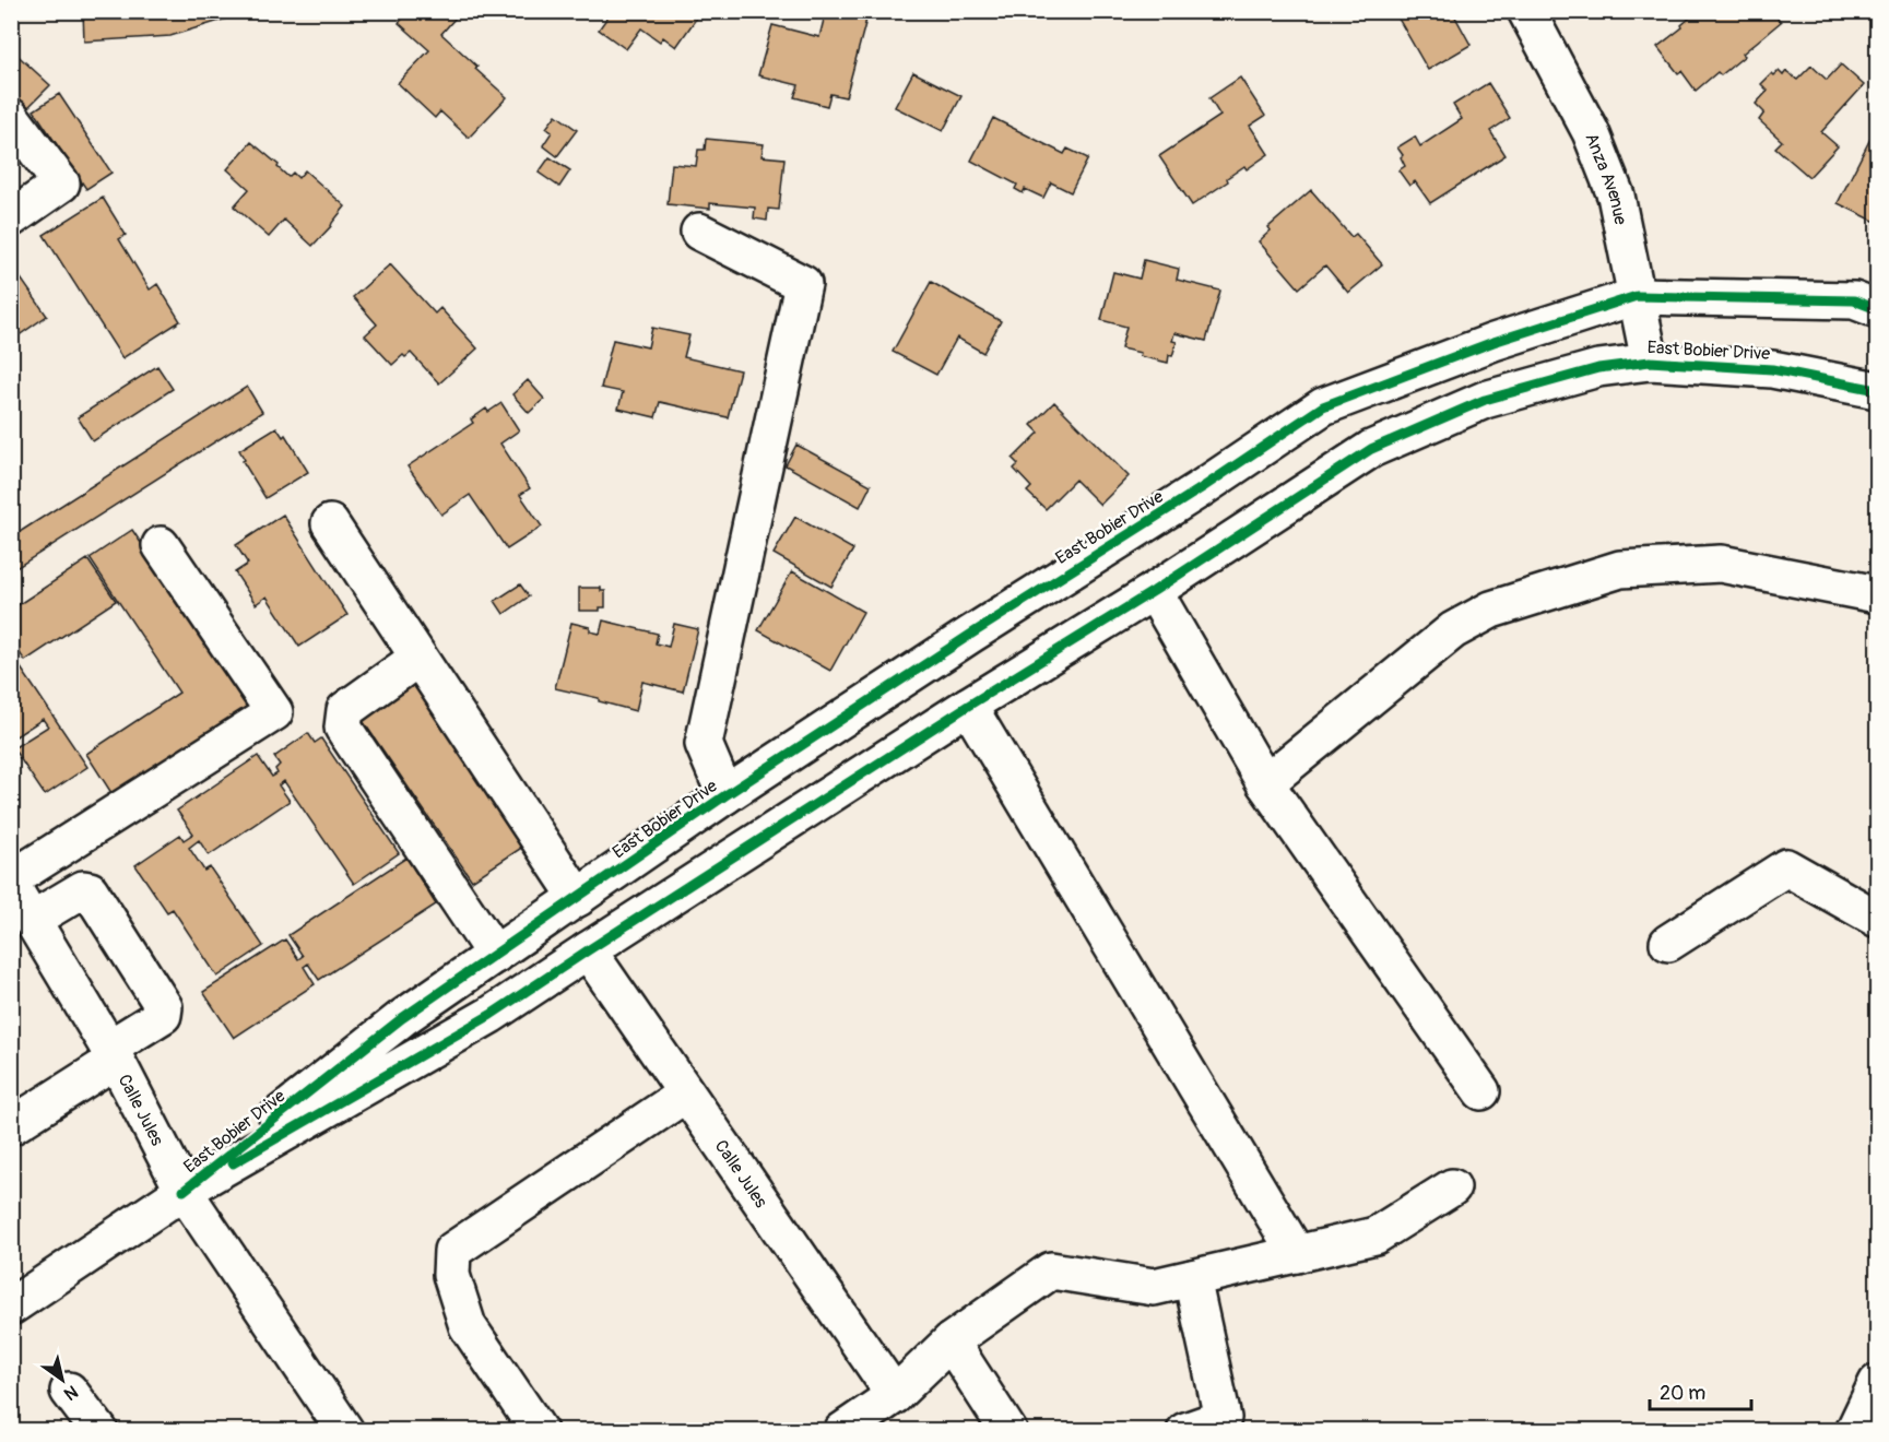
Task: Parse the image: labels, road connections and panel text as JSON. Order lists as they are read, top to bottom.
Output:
{
  "streets": {
    "main road": ["Anza Avenue", "East Bobier Drive", "Calle Jules"]
  },
  "crossings": [
    ["Anza Avenue", "East Bobier Drive"],
    ["East Bobier Drive", "Calle Jules"]
  ],
  "scale_bar": "20 m",
  "north": "bottom right"
}
